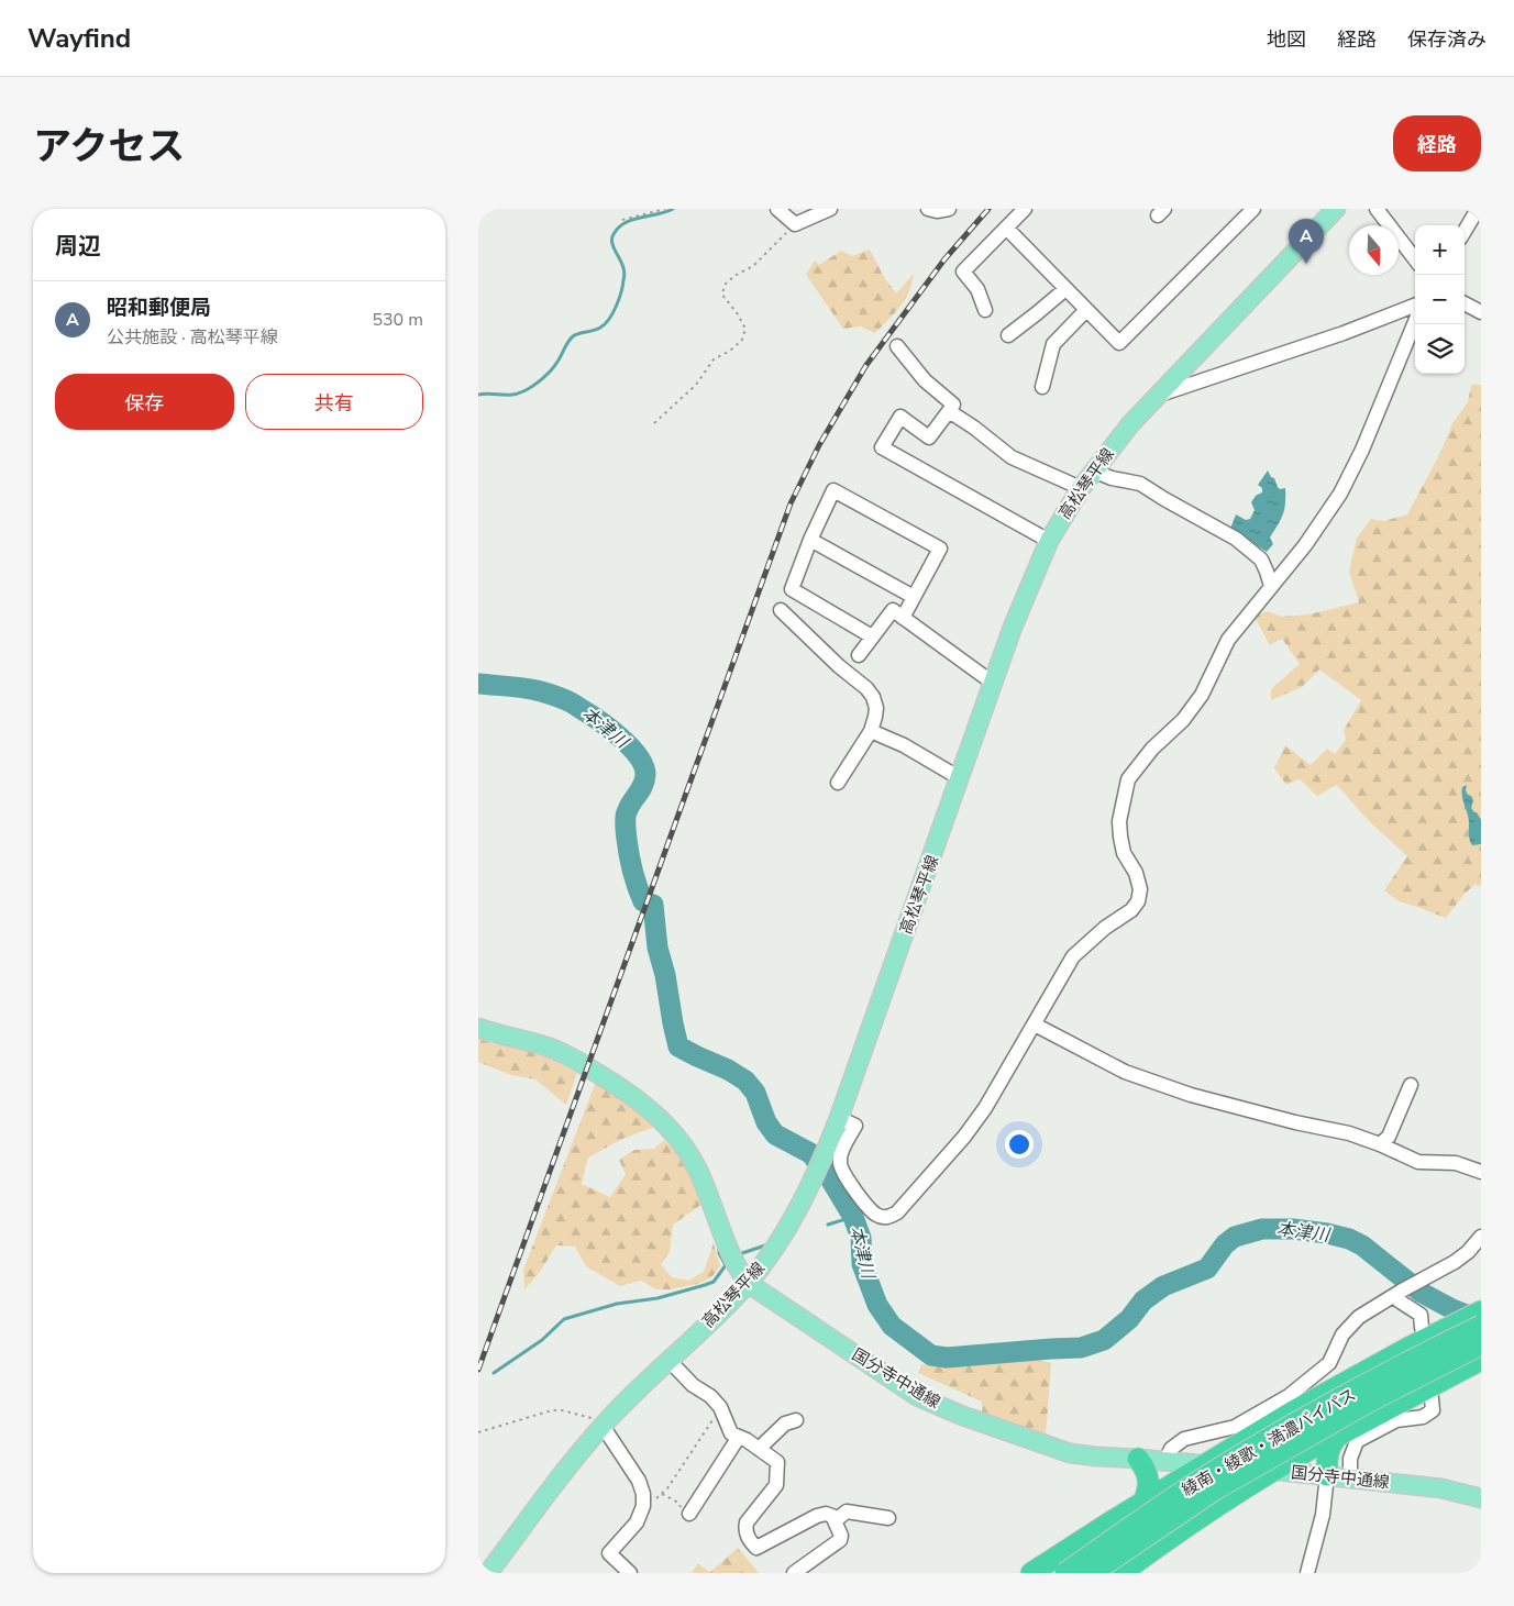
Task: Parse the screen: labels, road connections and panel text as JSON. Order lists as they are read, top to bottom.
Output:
{
  "streets": {
    "highway": ["綾南・綾歌・満濃バイパス"],
    "main road": ["高松琴平線", "国分寺中通線"]
  },
  "crossings": [
    ["高松琴平線", "国分寺中通線"]
  ],
  "water": ["本津川"],
  "north": "bottom",
  "page": {
    "header": "Wayfind",
    "nav": ["地図", "経路", "保存済み"],
    "title": "アクセス",
    "buttons": [
      "経路",
      ["保存", "共有"]
    ],
    "heading": "周辺",
    "pins": "A",
    "map_buttons": ["+", "−"],
    "list": [
      {
        "mark": "A",
        "name": "昭和郵便局",
        "note": "公共施設 · 高松琴平線",
        "value": "530 m"
      }
    ]
  }
}
